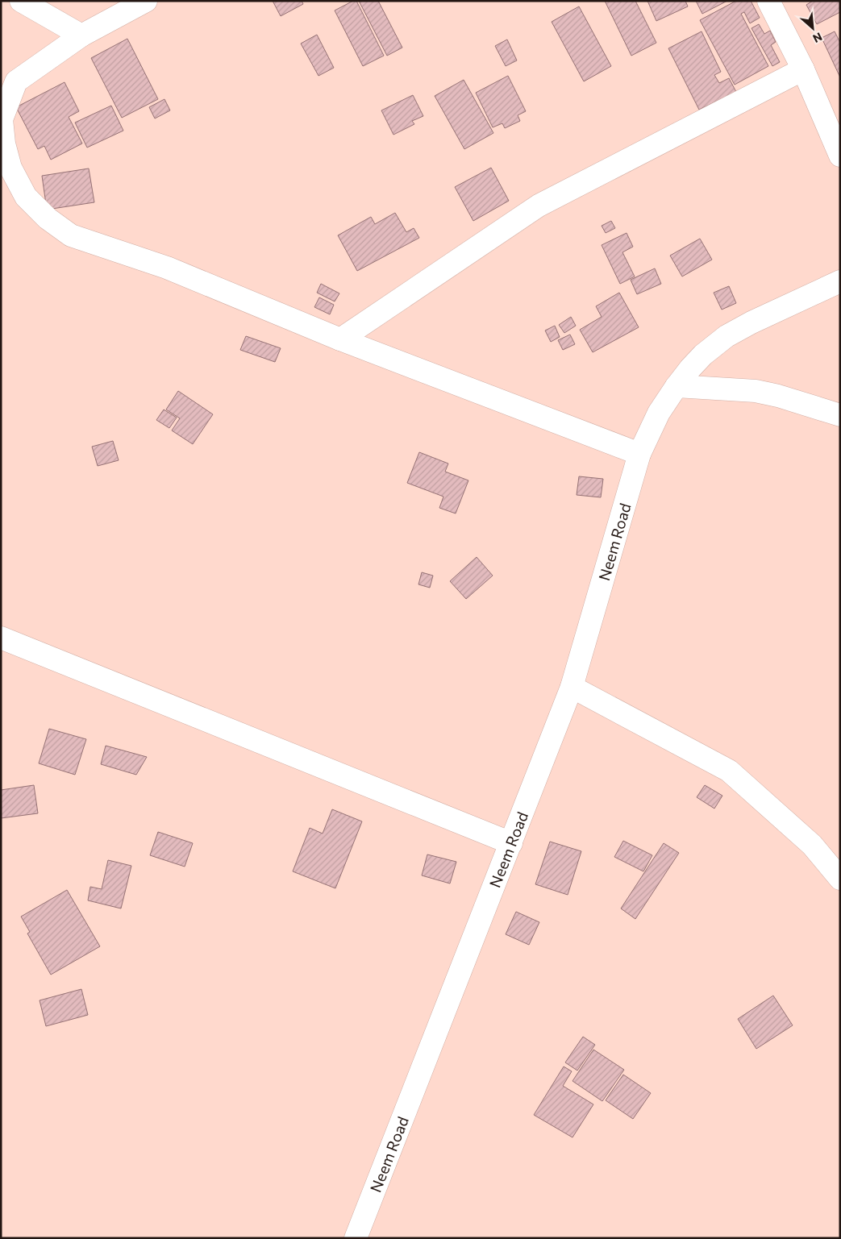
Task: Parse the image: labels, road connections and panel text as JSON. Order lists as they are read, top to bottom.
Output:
{
  "streets": {
    "street": ["Neem Road"]
  },
  "north": "bottom right"
}
